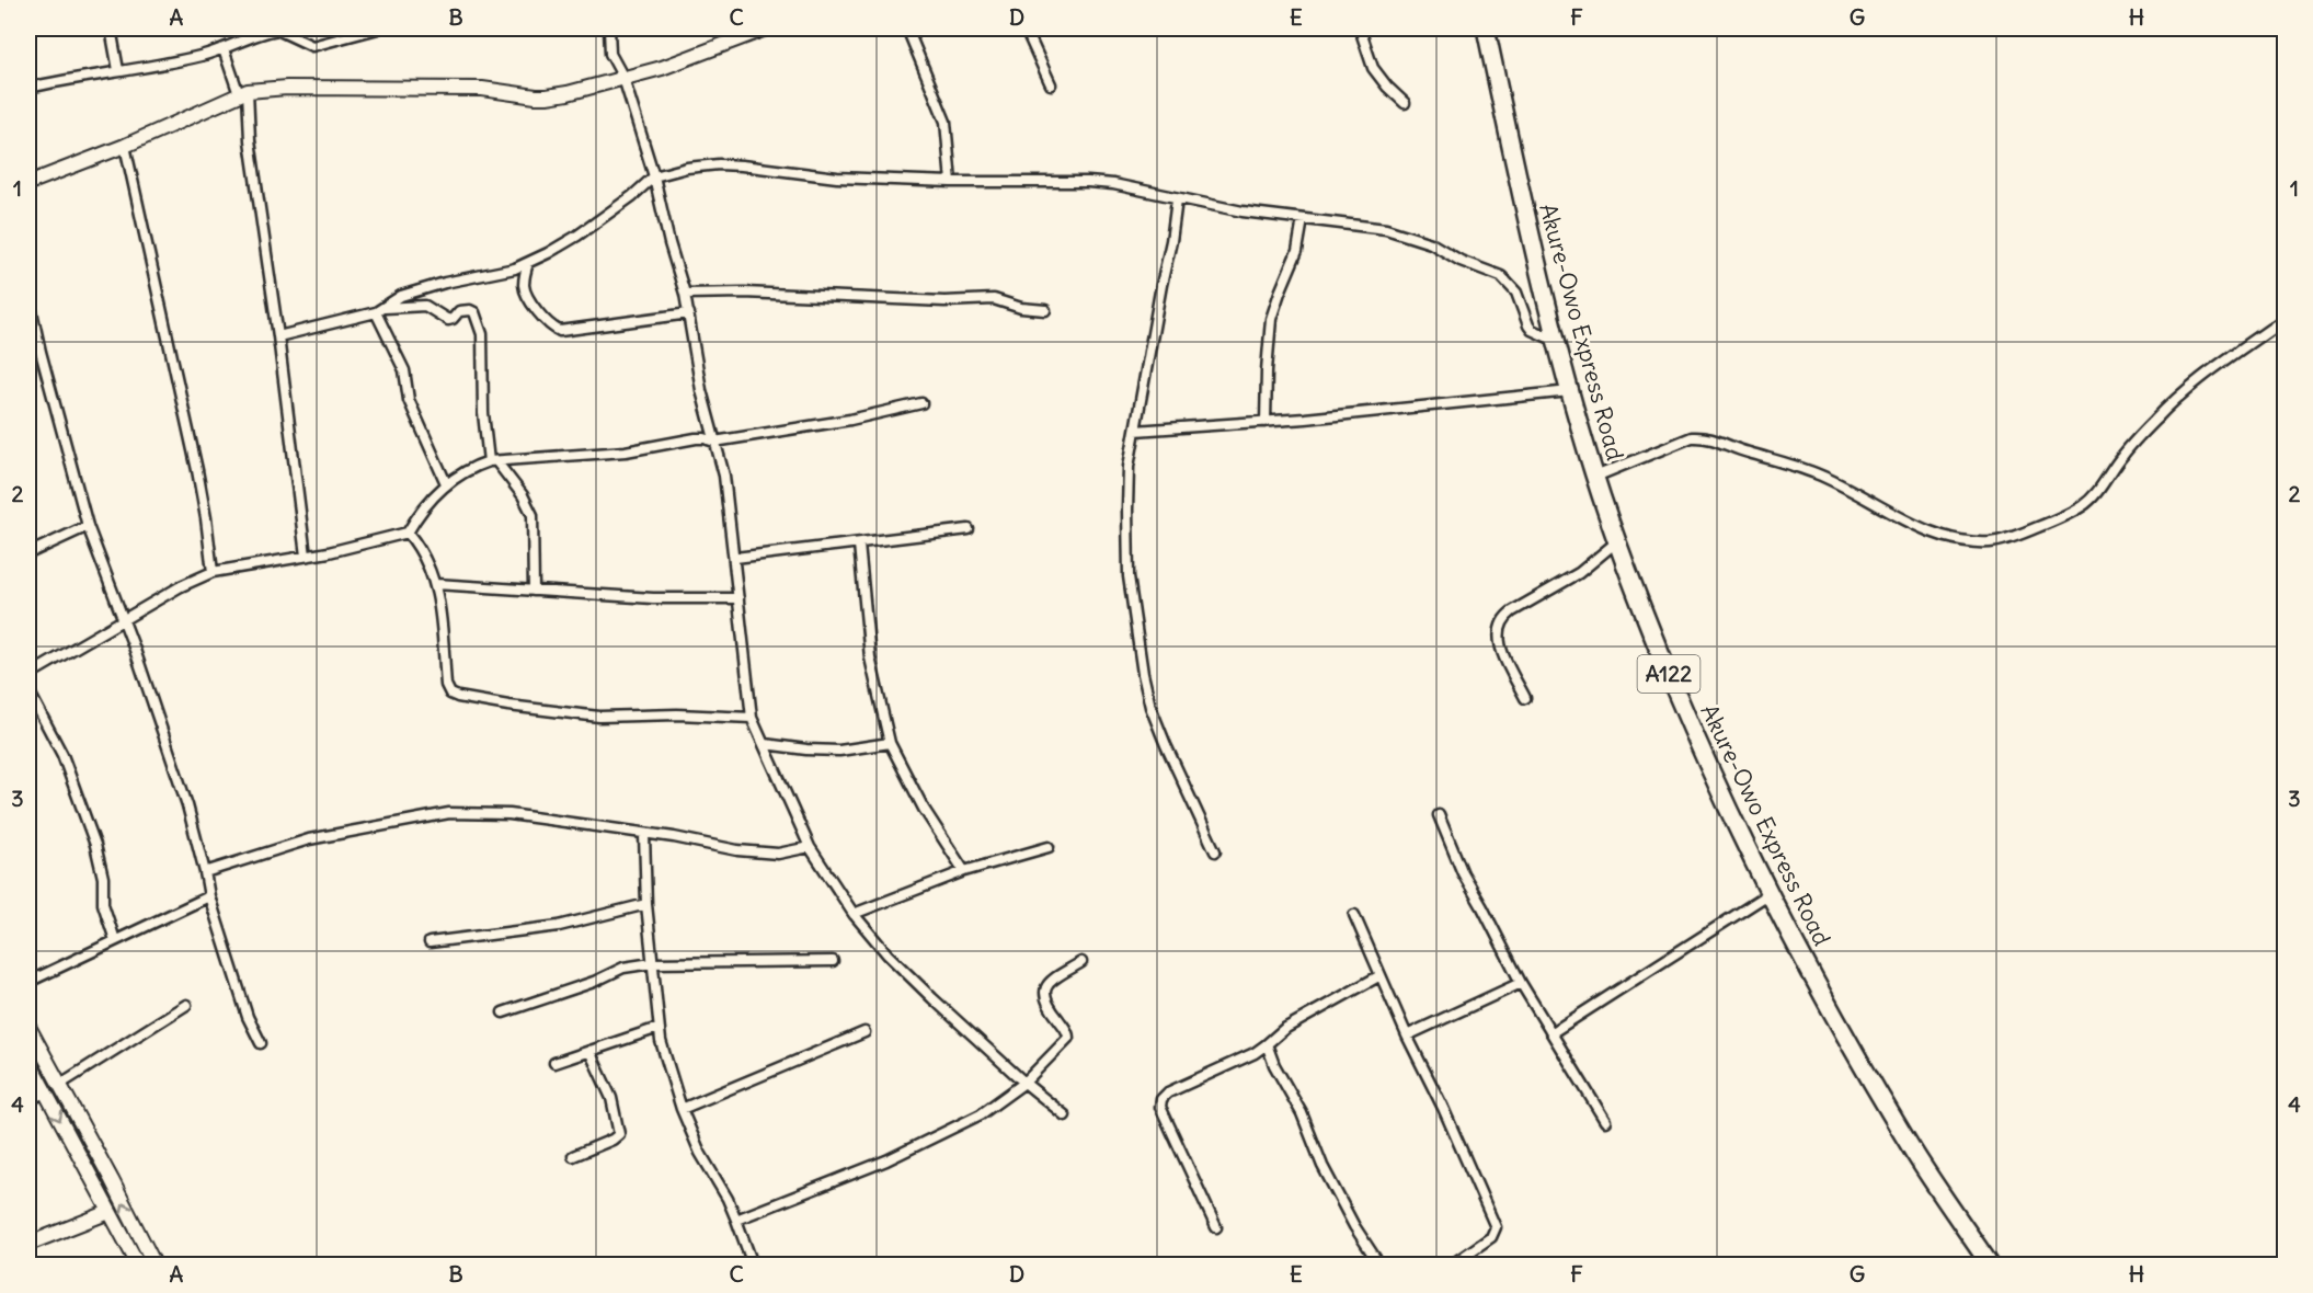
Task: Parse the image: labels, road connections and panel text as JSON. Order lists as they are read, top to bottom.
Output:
{
  "streets": {
    "highway": ["Akure-Owo Express Road", "A122"]
  },
  "grid": {
    "columns": [
      "A",
      "B",
      "C",
      "D",
      "E",
      "F",
      "G",
      "H"
    ],
    "rows": [
      "1",
      "2",
      "3",
      "4"
    ]
  }
}
